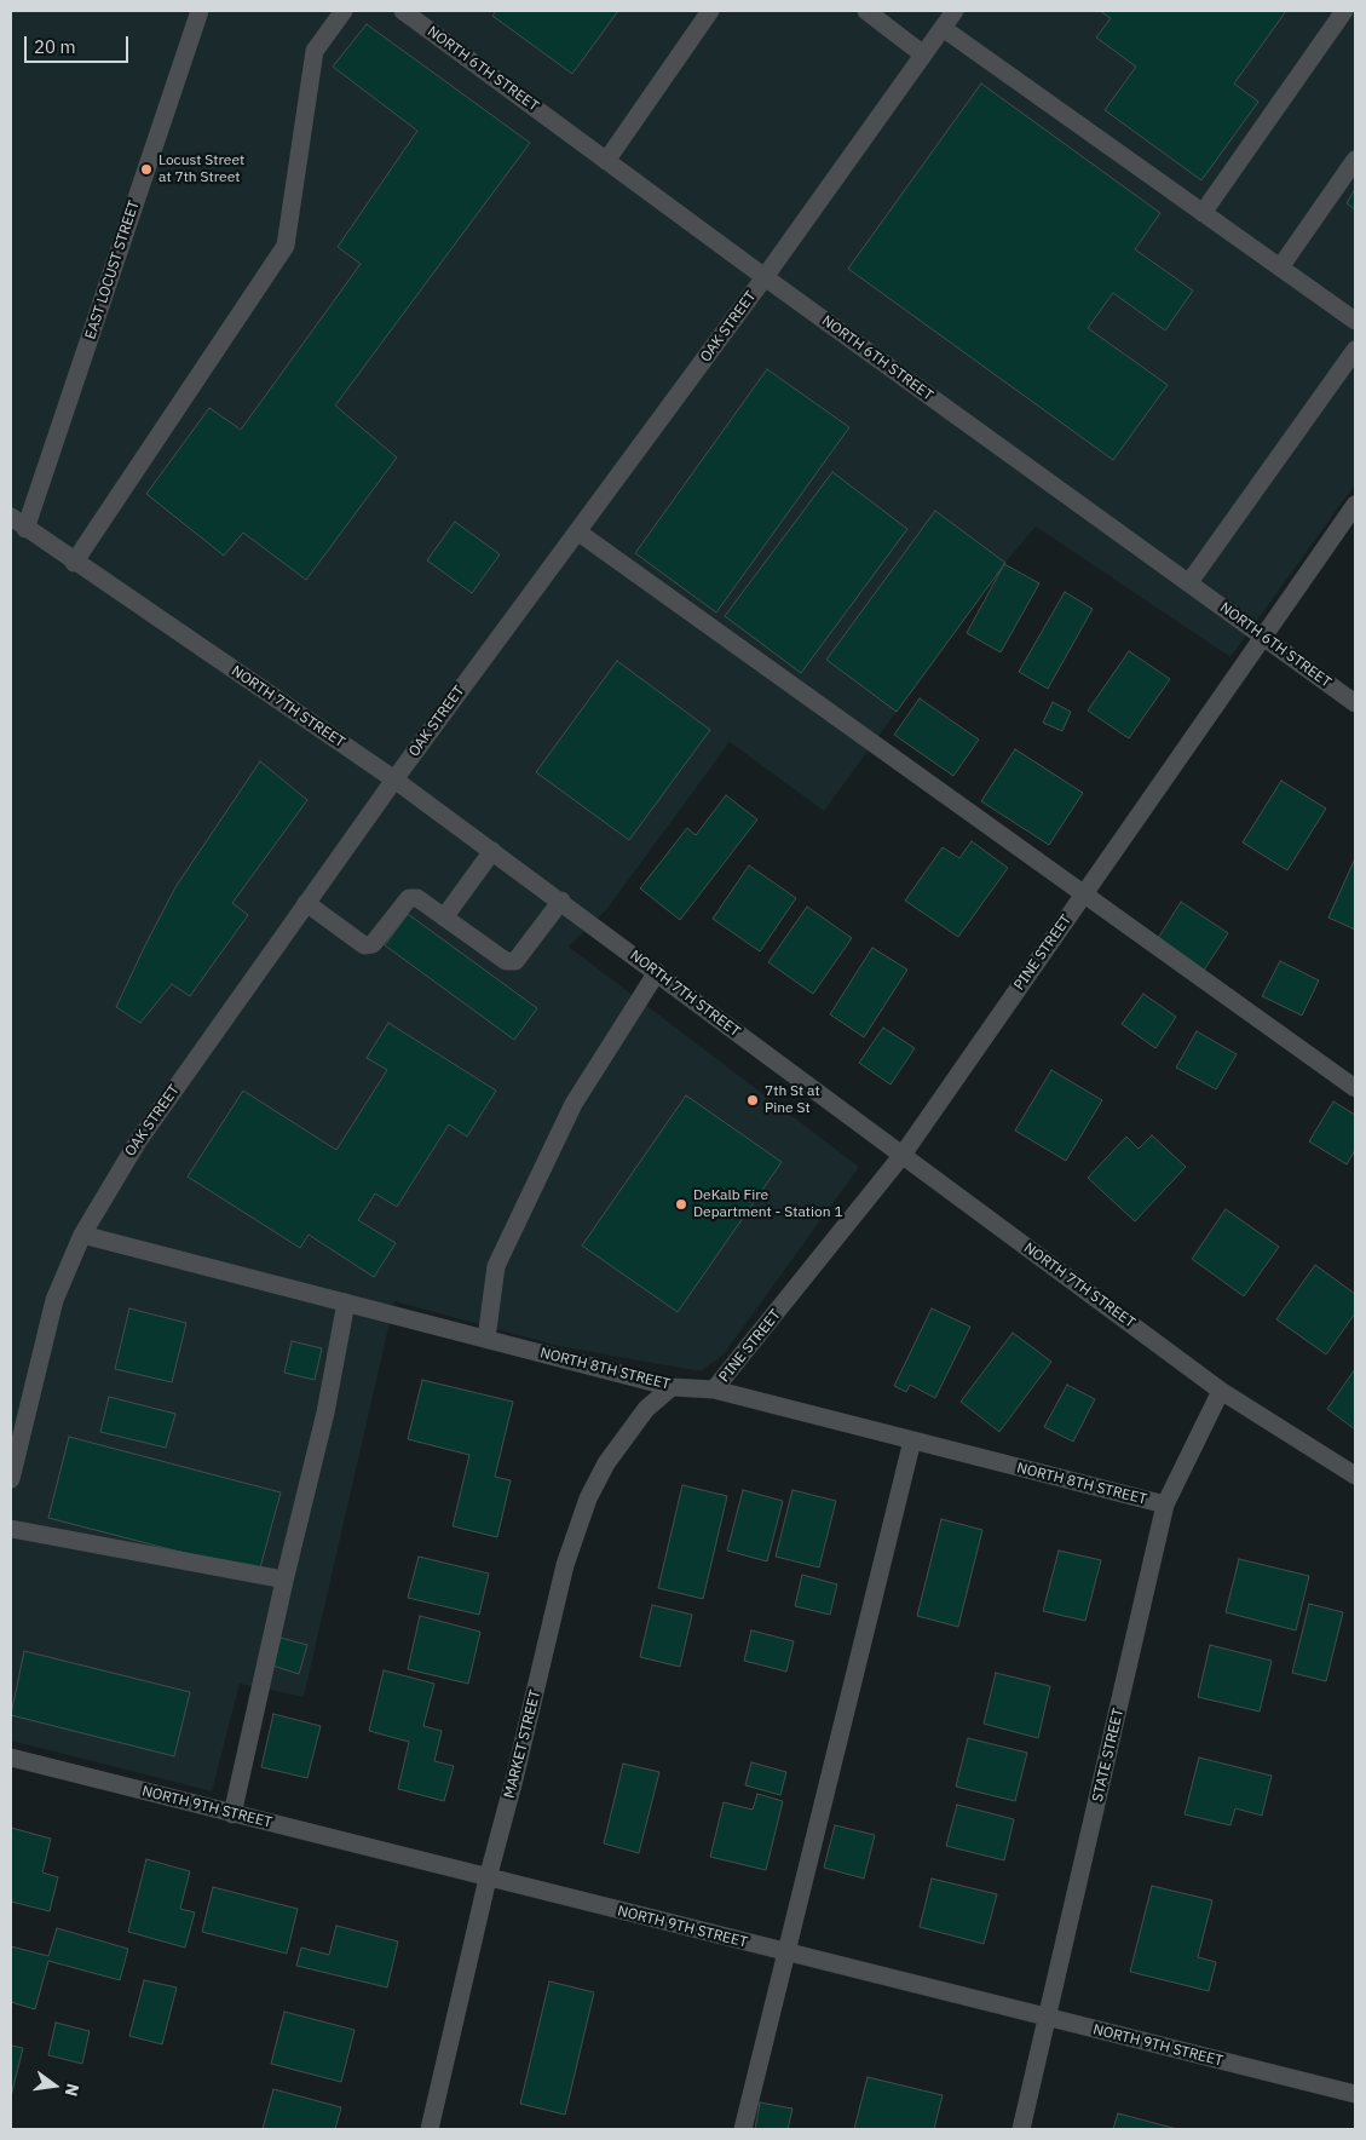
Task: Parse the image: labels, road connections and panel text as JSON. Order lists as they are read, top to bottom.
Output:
{
  "streets": {
    "street": [
      "NORTH 6TH STREET",
      "EAST LOCUST STREET",
      "OAK STREET",
      "NORTH 7TH STREET",
      "PINE STREET",
      "NORTH 8TH STREET",
      "MARKET STREET",
      "STATE STREET",
      "NORTH 9TH STREET"
    ]
  },
  "crossings": [
    ["NORTH 6TH STREET", "OAK STREET"],
    ["NORTH 6TH STREET", "PINE STREET"],
    ["EAST LOCUST STREET", "NORTH 7TH STREET"],
    ["OAK STREET", "NORTH 7TH STREET"],
    ["OAK STREET", "NORTH 8TH STREET"],
    ["NORTH 7TH STREET", "PINE STREET"],
    ["NORTH 7TH STREET", "STATE STREET"],
    ["PINE STREET", "NORTH 8TH STREET"],
    ["NORTH 8TH STREET", "MARKET STREET"],
    ["NORTH 8TH STREET", "STATE STREET"],
    ["MARKET STREET", "NORTH 9TH STREET"],
    ["STATE STREET", "NORTH 9TH STREET"]
  ],
  "places": ["Locust Street at 7th Street", "7th St at Pine St", "DeKalb Fire Department - Station 1"],
  "scale_bar": "20 m",
  "north": "right"
}
